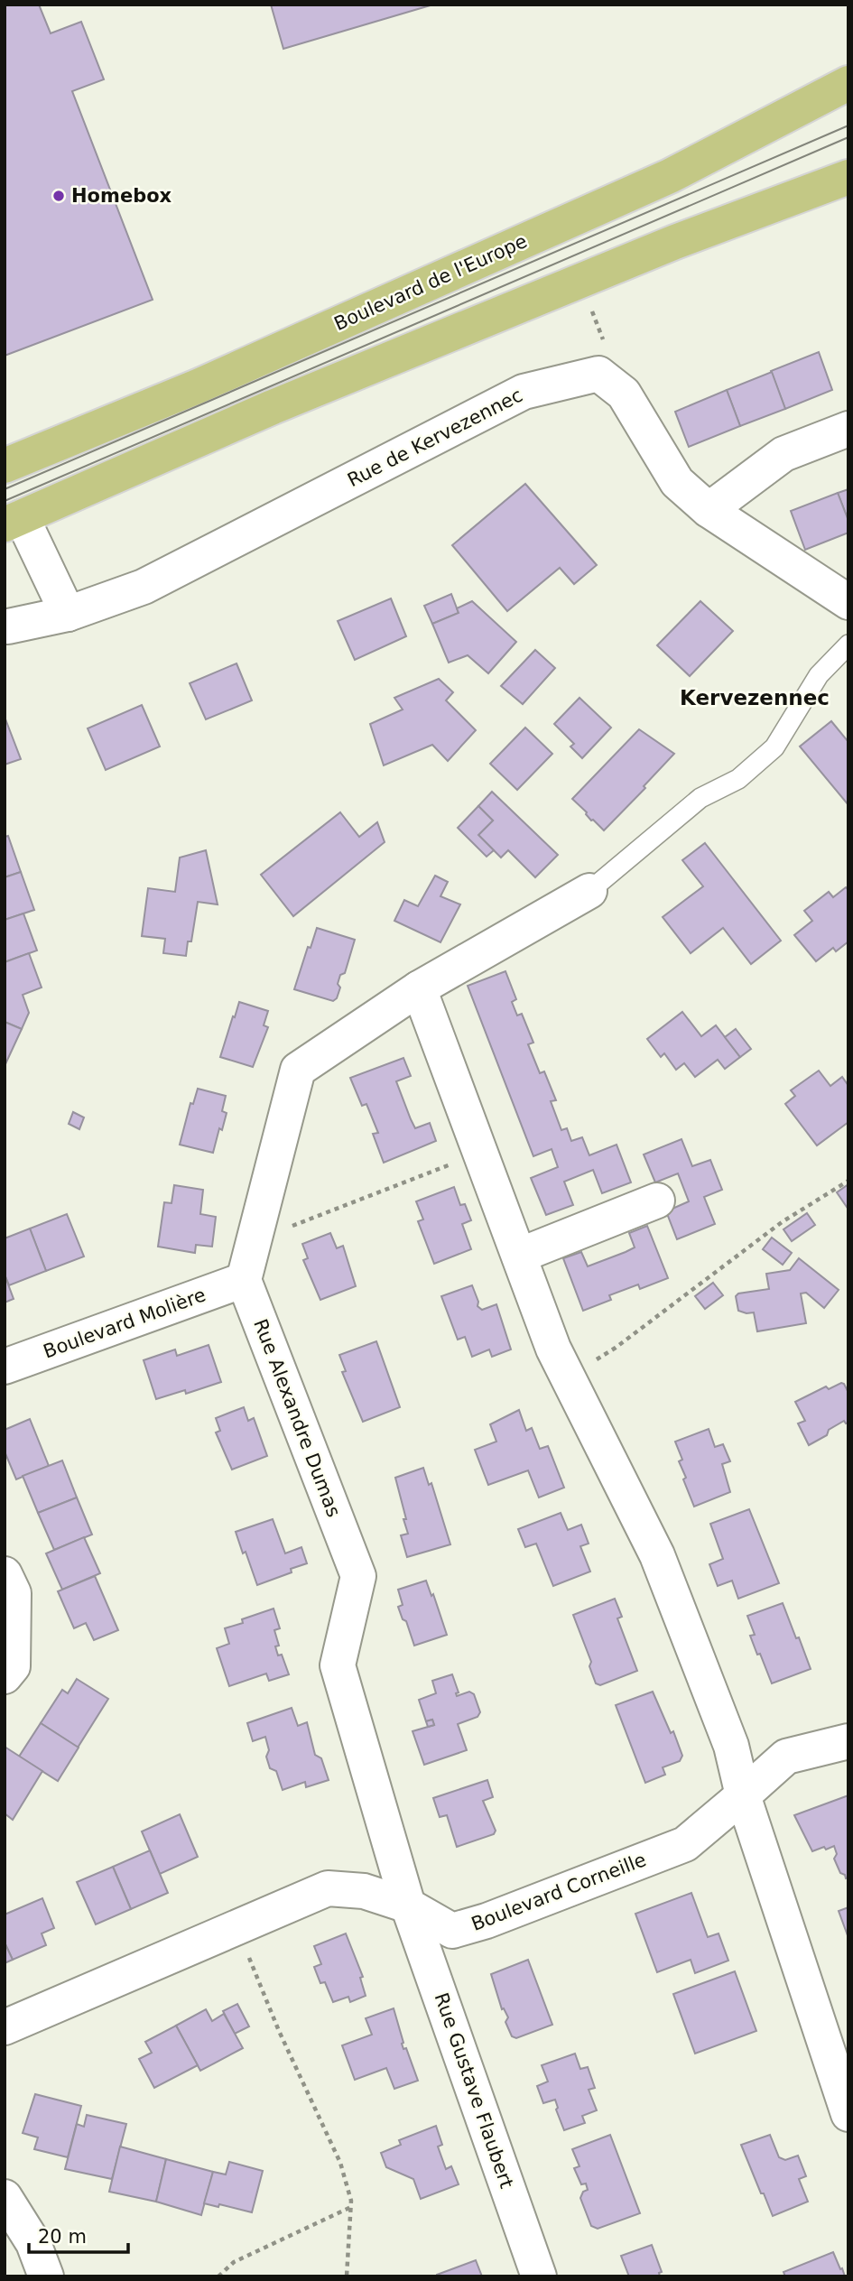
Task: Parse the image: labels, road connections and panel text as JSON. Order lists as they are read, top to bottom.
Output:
{
  "streets": {
    "main road": ["Boulevard de l'Europe"],
    "street": [
      "Rue de Kervezennec",
      "Boulevard Molière",
      "Rue Alexandre Dumas",
      "Boulevard Corneille",
      "Rue Gustave Flaubert"
    ]
  },
  "crossings": [
    ["Boulevard Molière", "Rue Alexandre Dumas"],
    ["Rue Alexandre Dumas", "Boulevard Corneille"],
    ["Rue Alexandre Dumas", "Rue Gustave Flaubert"],
    ["Boulevard Corneille", "Rue Gustave Flaubert"]
  ],
  "districts": ["Kervezennec"],
  "places": ["Homebox"],
  "scale_bar": "20 m"
}
